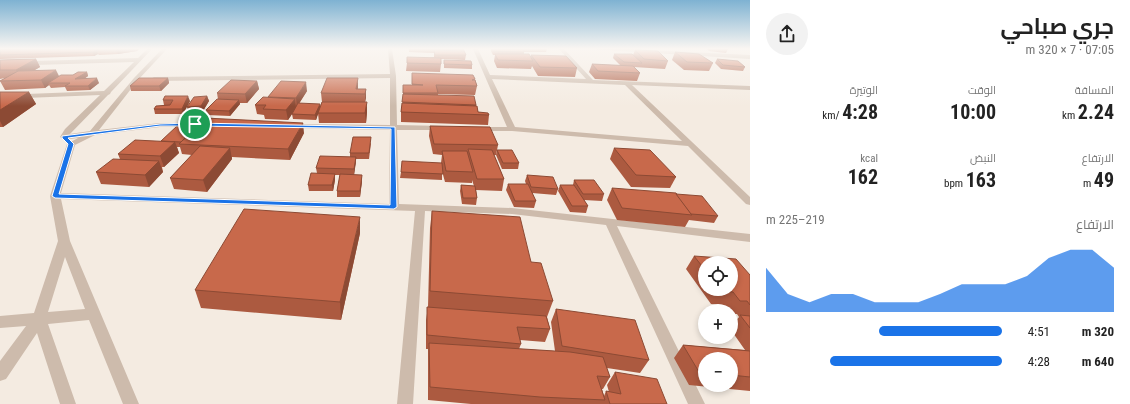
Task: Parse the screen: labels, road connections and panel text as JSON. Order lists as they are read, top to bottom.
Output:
{
  "page": {
    "heading": ["جري صباحي", "07:05 · 7 × 320 m"],
    "stats": [
      ["المسافة", "2.24 km"],
      ["الوقت", "10:00"],
      ["الوتيرة", "4:28 /km"],
      ["الارتفاع", "49 m"],
      ["النبض", "163 bpm"],
      ["kcal", "162"]
    ],
    "chart": ["الارتفاع", "219–225 m"],
    "map_buttons": ["+", "−"],
    "list": [
      {
        "name": "320 m",
        "note": "4:51"
      },
      {
        "name": "640 m",
        "note": "4:28"
      }
    ]
  }
}
